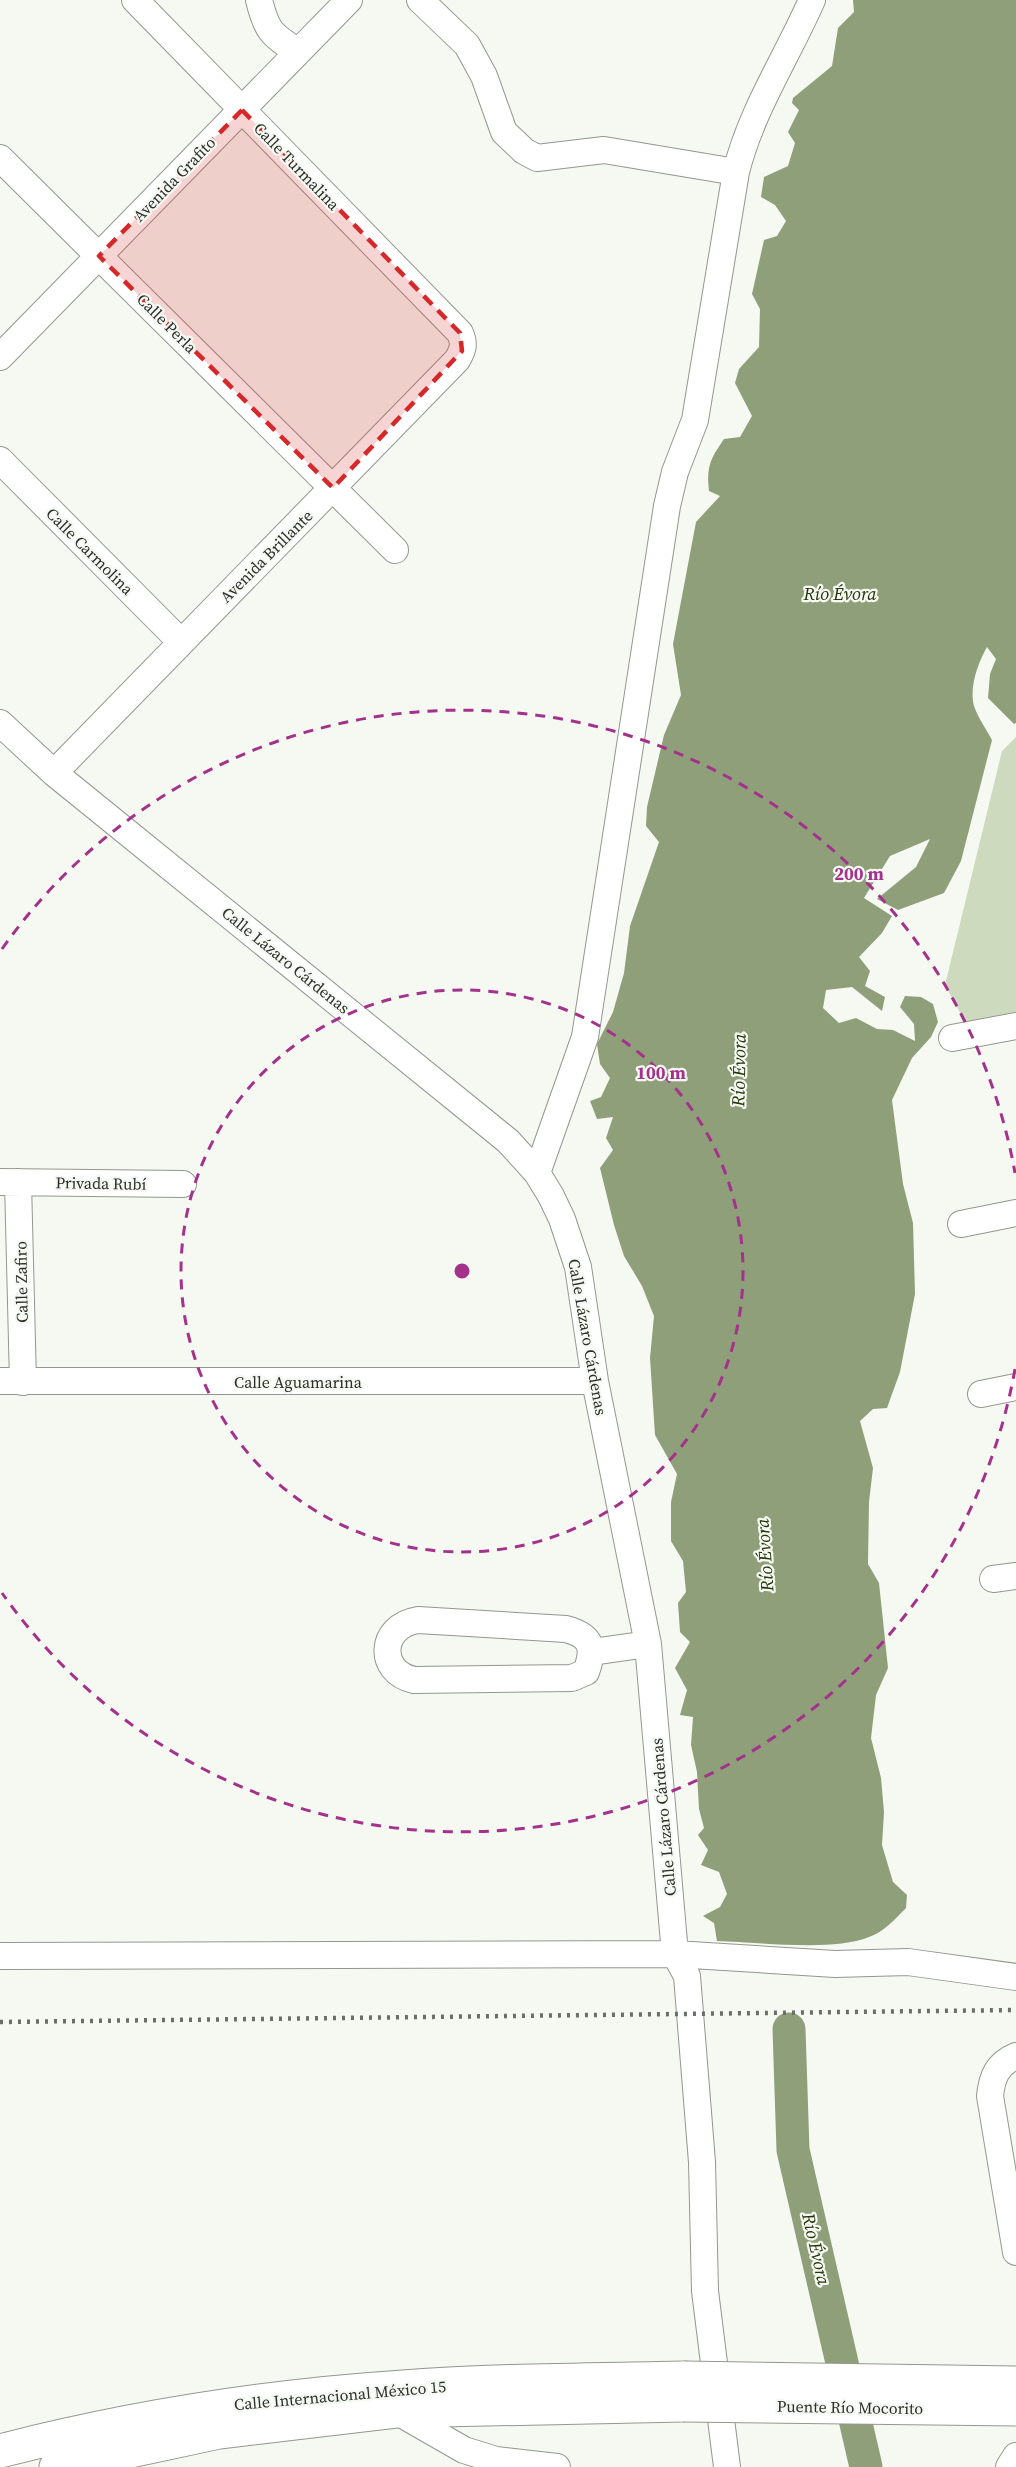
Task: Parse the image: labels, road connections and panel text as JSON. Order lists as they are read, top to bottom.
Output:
{
  "streets": {
    "main road": ["Calle Internacional México 15", "Puente Río Mocorito"],
    "street": [
      "Calle Turmalina",
      "Avenida Grafito",
      "Calle Perla",
      "Calle Carmolina",
      "Avenida Brillante",
      "Calle Lázaro Cárdenas",
      "Privada Rubí",
      "Calle Zafiro",
      "Calle Aguamarina"
    ]
  },
  "crossings": [
    ["Calle Turmalina", "Avenida Grafito"],
    ["Calle Turmalina", "Avenida Brillante"],
    ["Avenida Grafito", "Calle Perla"],
    ["Calle Perla", "Avenida Brillante"],
    ["Calle Carmolina", "Avenida Brillante"],
    ["Avenida Brillante", "Calle Lázaro Cárdenas"],
    ["Calle Lázaro Cárdenas", "Calle Aguamarina"],
    ["Privada Rubí", "Calle Zafiro"],
    ["Calle Zafiro", "Calle Aguamarina"],
    ["Calle Internacional México 15", "Puente Río Mocorito"]
  ],
  "water": ["Río Évora"],
  "rings": ["200 m", "100 m"]
}
